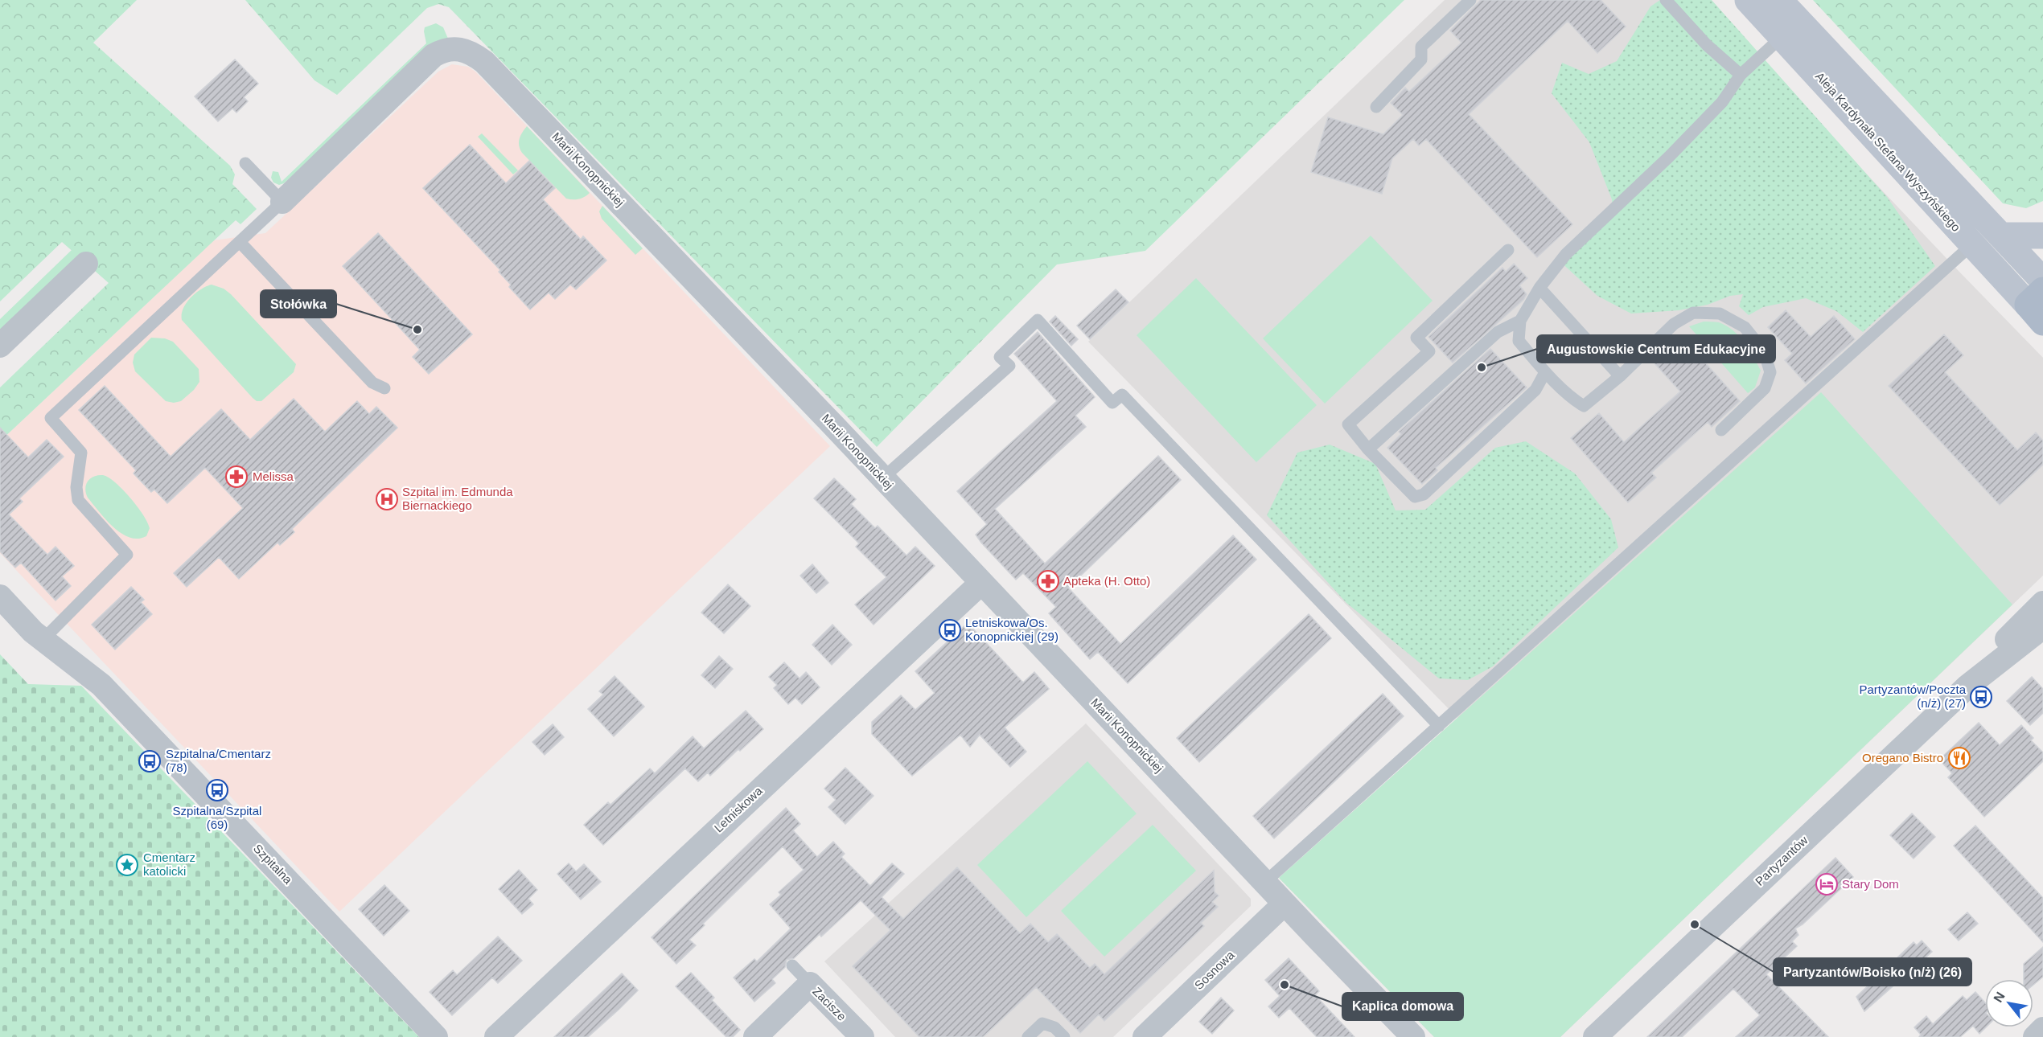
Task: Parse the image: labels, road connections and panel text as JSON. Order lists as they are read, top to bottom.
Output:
{
  "streets": {
    "main road": ["Aleja Kardynała Stefana Wyszyńskiego"],
    "street": [
      "Marii Konopnickiej",
      "Letniskowa",
      "Partyzantów",
      "Szpitalna",
      "Sosnowa",
      "Zacisze"
    ]
  },
  "crossings": [
    ["Marii Konopnickiej", "Letniskowa"],
    ["Marii Konopnickiej", "Sosnowa"]
  ],
  "places": {
    "other": [
      "Stołówka",
      "Augustowskie Centrum Edukacyjne",
      "Partyzantów/Boisko (n/ż) (26)",
      "Kaplica domowa"
    ],
    "pharmacy": ["Melissa", "Apteka (H. Otto)"],
    "hospital": ["Szpital im. Edmunda Biernackiego"],
    "bus stop": [
      "Letniskowa/Os. Konopnickiej (29)",
      "Partyzantów/Poczta (n/ż) (27)",
      "Szpitalna/Cmentarz (78)",
      "Szpitalna/Szpital (69)"
    ],
    "restaurant": ["Oregano Bistro"],
    "place": ["Cmentarz katolicki"],
    "hotel": ["Stary Dom"]
  },
  "north": "top left"
}
